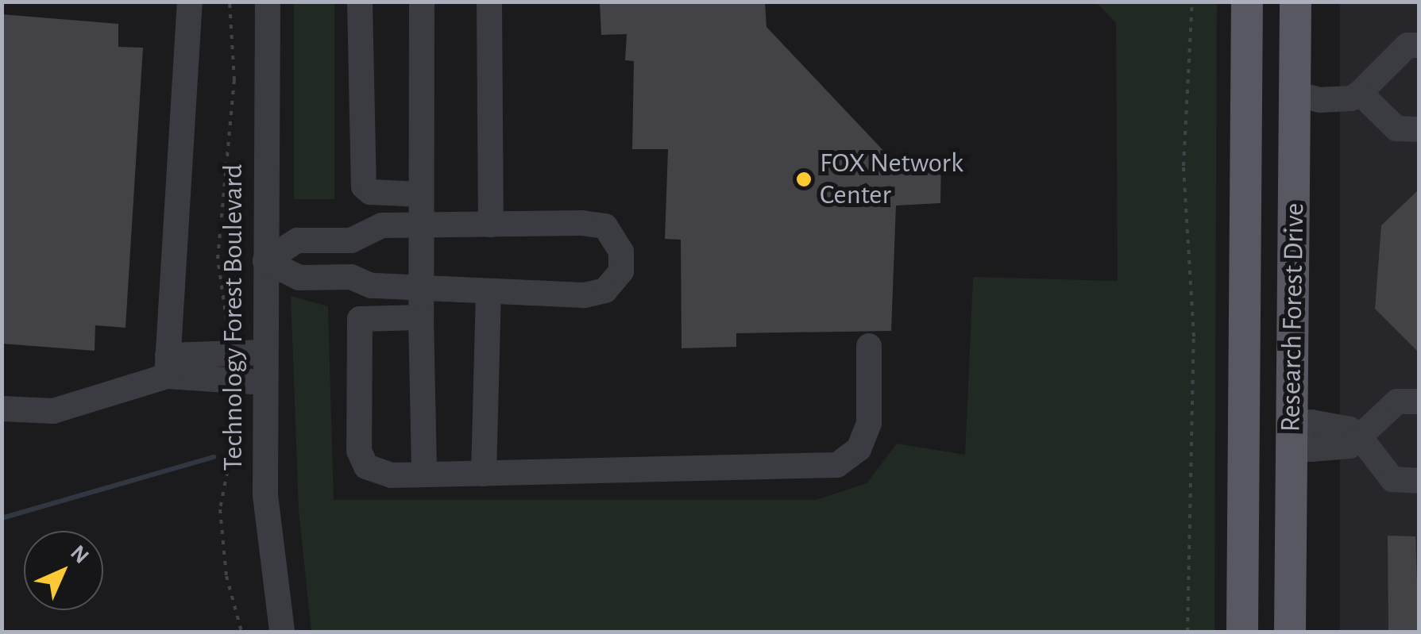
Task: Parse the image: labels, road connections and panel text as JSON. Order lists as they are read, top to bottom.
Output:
{
  "streets": {
    "main road": ["Research Forest Drive"],
    "street": ["Technology Forest Boulevard"]
  },
  "places": ["FOX Network Center"],
  "north": "top right"
}
